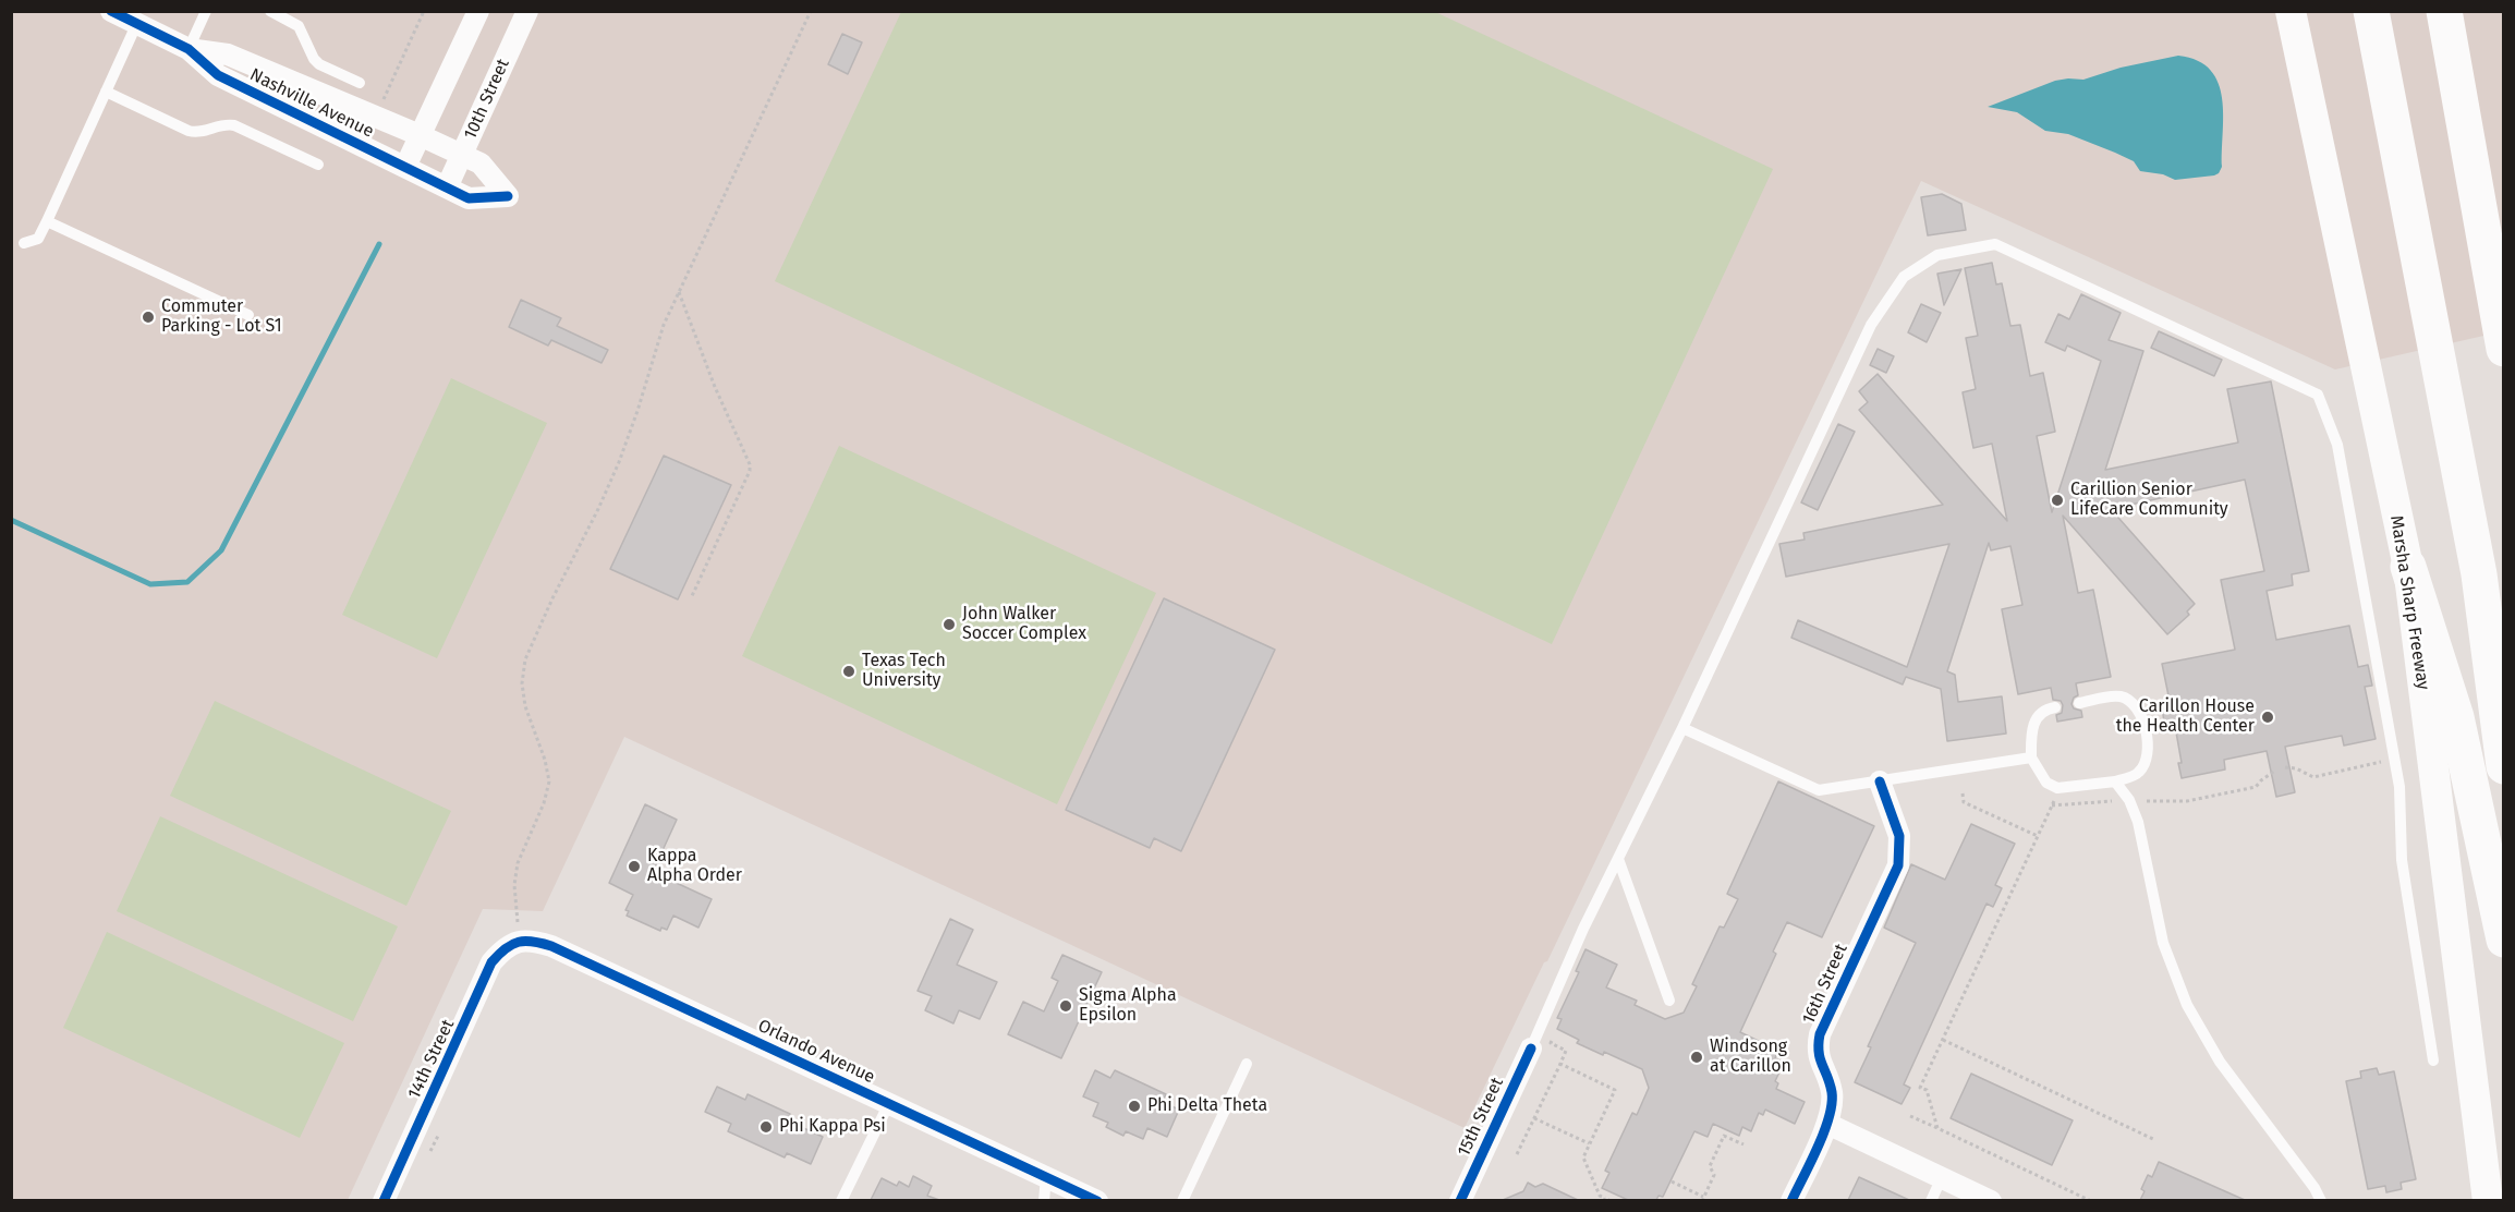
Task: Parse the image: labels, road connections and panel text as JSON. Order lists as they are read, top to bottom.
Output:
{
  "streets": {
    "main road": ["Marsha Sharp Freeway"],
    "street": [
      "10th Street",
      "Nashville Avenue",
      "16th Street",
      "Orlando Avenue",
      "14th Street",
      "15th Street"
    ]
  },
  "crossings": [
    ["10th Street", "Nashville Avenue"],
    ["Orlando Avenue", "14th Street"]
  ],
  "places": [
    "Commuter Parking - Lot S1",
    "Carillion Senior LifeCare Community",
    "John Walker Soccer Complex",
    "Texas Tech University",
    "Carillon House the Health Center",
    "Kappa Alpha Order",
    "Sigma Alpha Epsilon",
    "Windsong at Carillon",
    "Phi Delta Theta",
    "Phi Kappa Psi"
  ]
}
